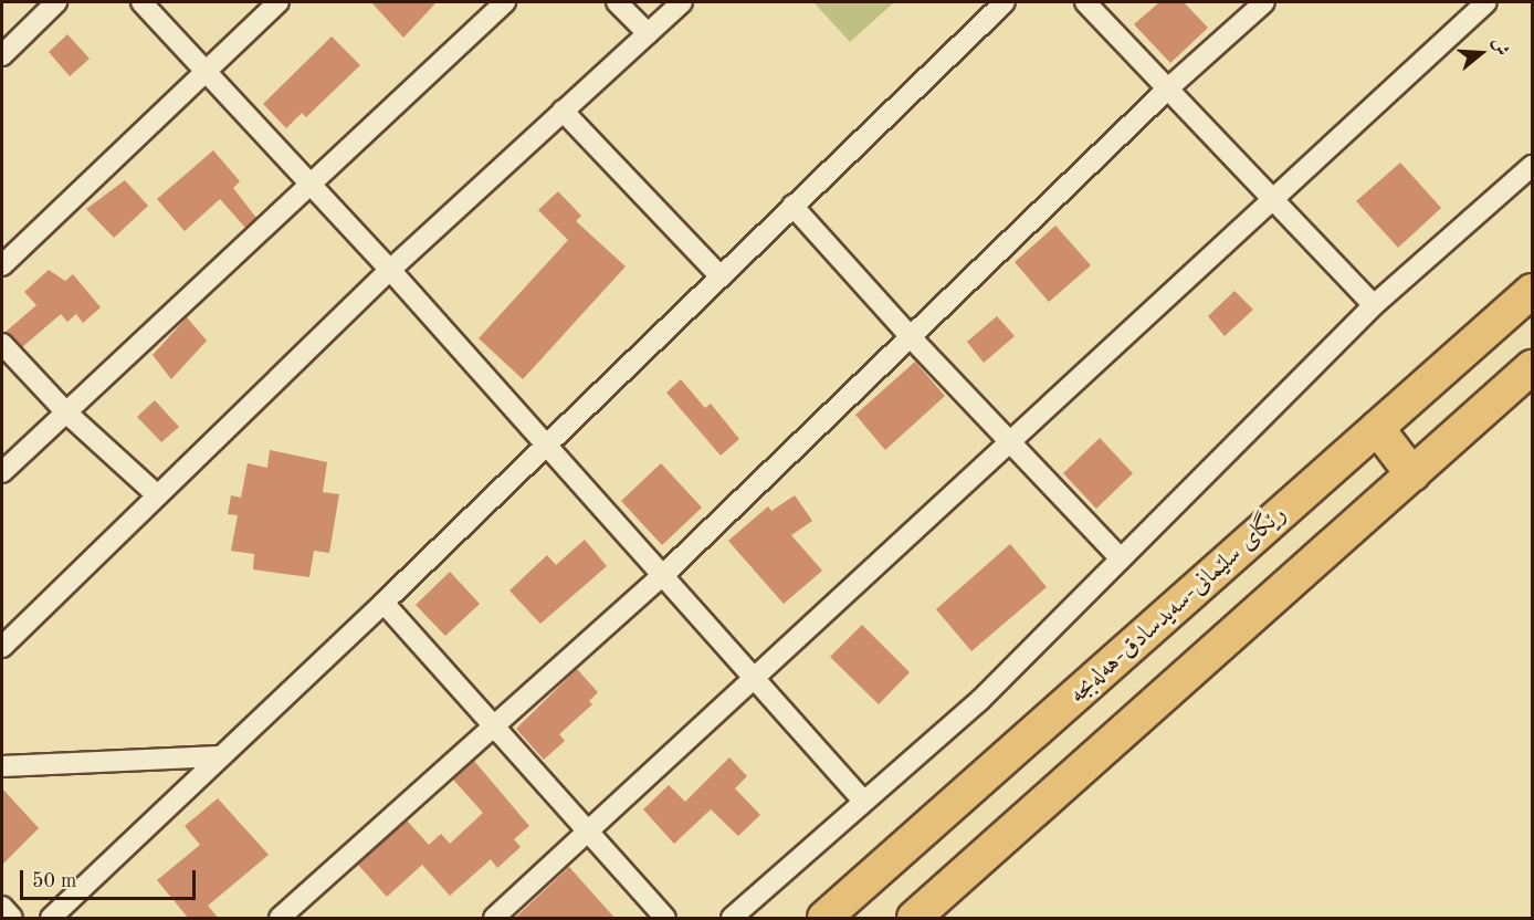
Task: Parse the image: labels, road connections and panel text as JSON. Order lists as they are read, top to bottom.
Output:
{
  "streets": {
    "highway": ["رێگای سلێمانی-سەیدسادق-هەلەبجە"]
  },
  "scale_bar": "50 m",
  "north": "right"
}
